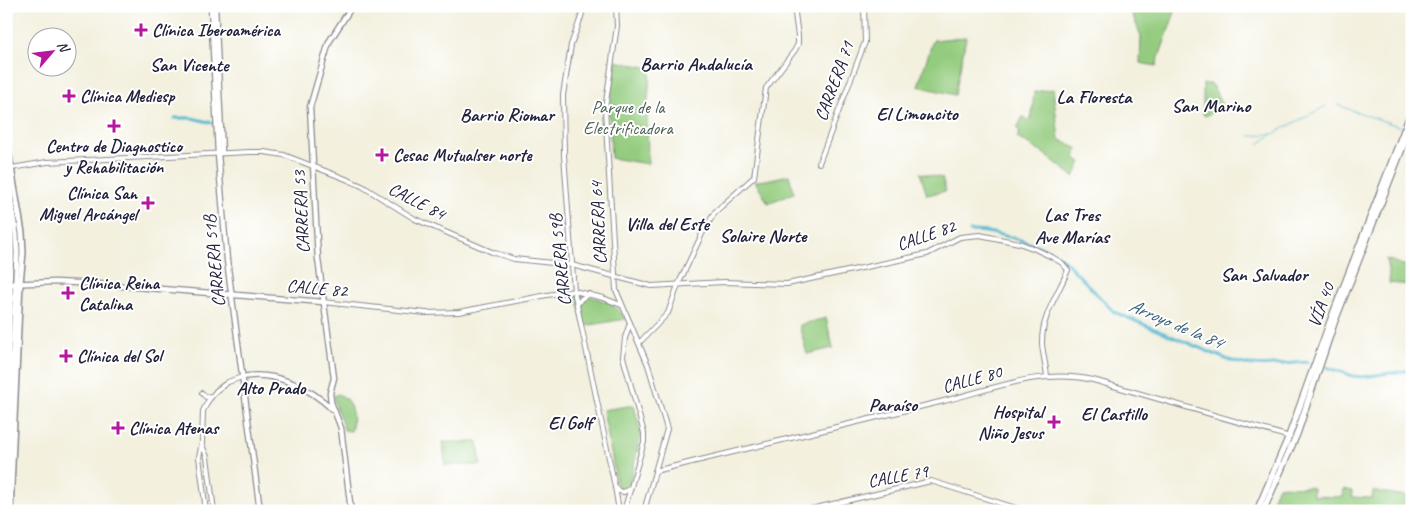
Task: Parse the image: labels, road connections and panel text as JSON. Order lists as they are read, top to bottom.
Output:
{
  "streets": {
    "highway": ["VÍA 40"],
    "main road": ["CARRERA 53", "CALLE 82", "CARRERA 51B"],
    "street": [
      "CARRERA 71",
      "CALLE 84",
      "CARRERA 64",
      "CARRERA 59B",
      "CALLE 80",
      "CALLE 79"
    ]
  },
  "crossings": [
    ["CALLE 84", "CARRERA 53"],
    ["CALLE 84", "CARRERA 64"],
    ["CALLE 84", "CALLE 82"],
    ["CALLE 84", "CARRERA 59B"],
    ["CALLE 84", "CARRERA 51B"],
    ["CARRERA 53", "CALLE 82"],
    ["CARRERA 64", "CALLE 82"],
    ["CARRERA 64", "CALLE 80"],
    ["CALLE 82", "CARRERA 59B"],
    ["CALLE 82", "CARRERA 51B"],
    ["CALLE 82", "CALLE 80"],
    ["VÍA 40", "CALLE 80"]
  ],
  "districts": [
    "Barrio Andalucía",
    "San Vicente",
    "La Floresta",
    "San Marino",
    "El Limoncito",
    "Barrio Riomar",
    "Las Tres Ave Marías",
    "Villa del Este",
    "Solaire Norte",
    "San Salvador",
    "Alto Prado",
    "Paraíso",
    "El Castillo",
    "El Golf"
  ],
  "water": ["Arroyo de la 84"],
  "parks": ["Parque de la Electrificadora"],
  "places": {
    "health": [
      "Clínica Iberoamérica",
      "Clínica Mediesp",
      "Centro de Diagnostico y Rehabilitación",
      "Cesac Mutualser norte",
      "Clínica San Miguel Arcángel",
      "Clínica Reina Catalina",
      "Clínica del Sol",
      "Hospital Niño Jesus",
      "Clínica Atenas"
    ]
  },
  "north": "top right"
}
